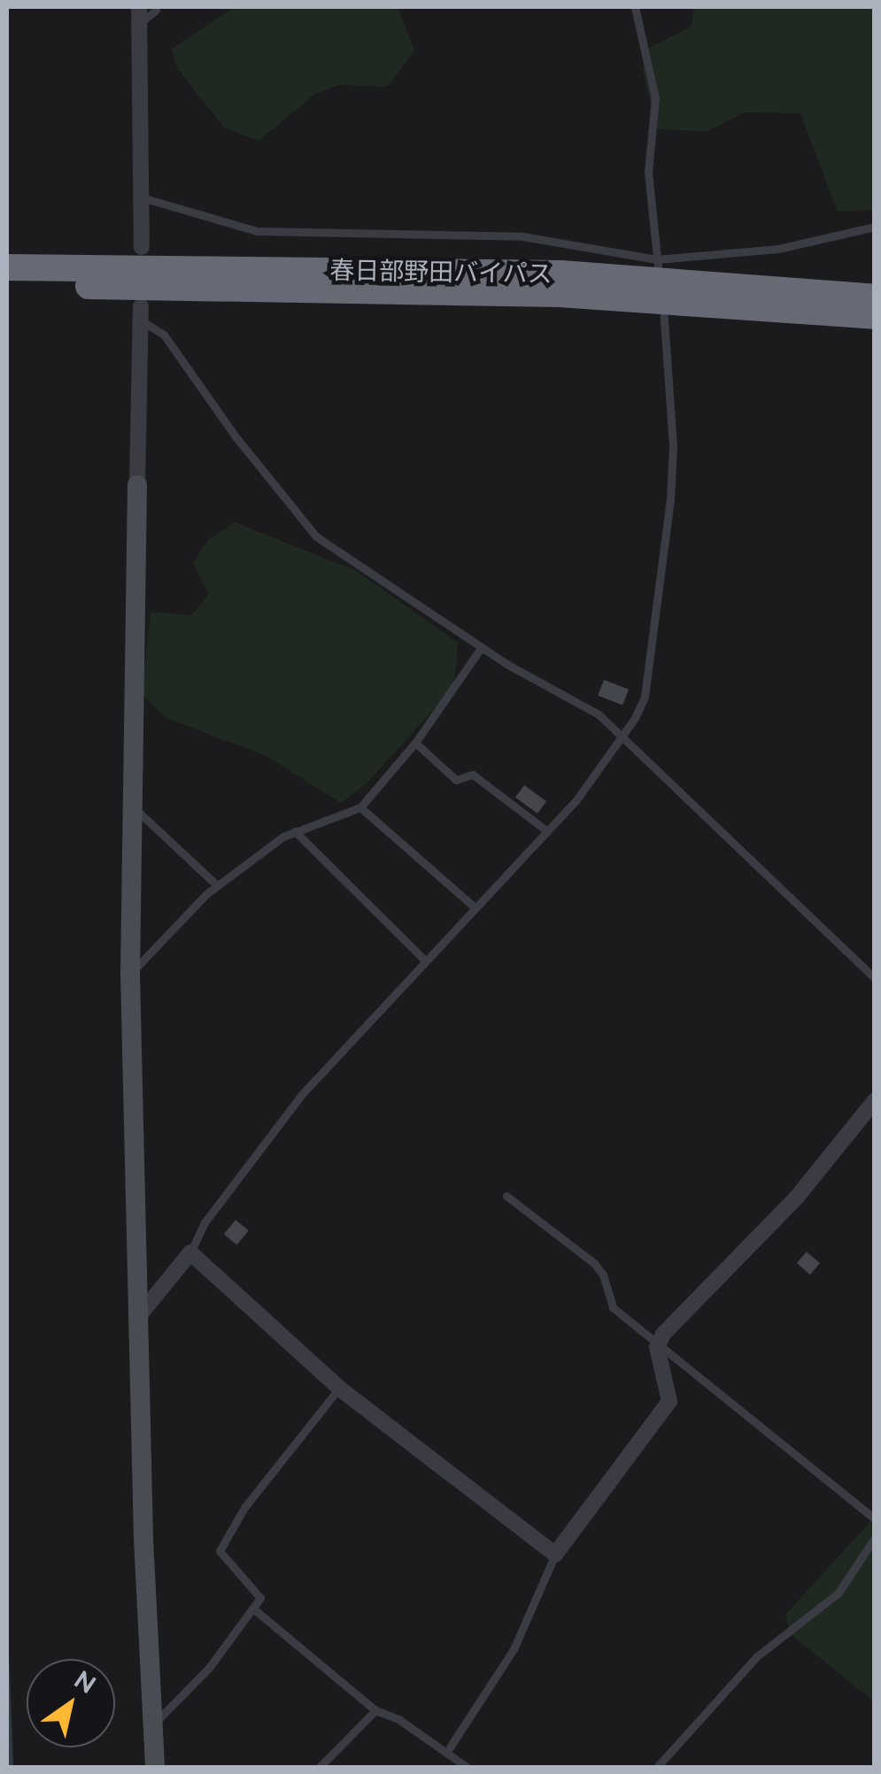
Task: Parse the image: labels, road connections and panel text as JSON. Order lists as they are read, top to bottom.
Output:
{
  "streets": {
    "highway": ["春日部野田バイパス"]
  },
  "north": "top right"
}
